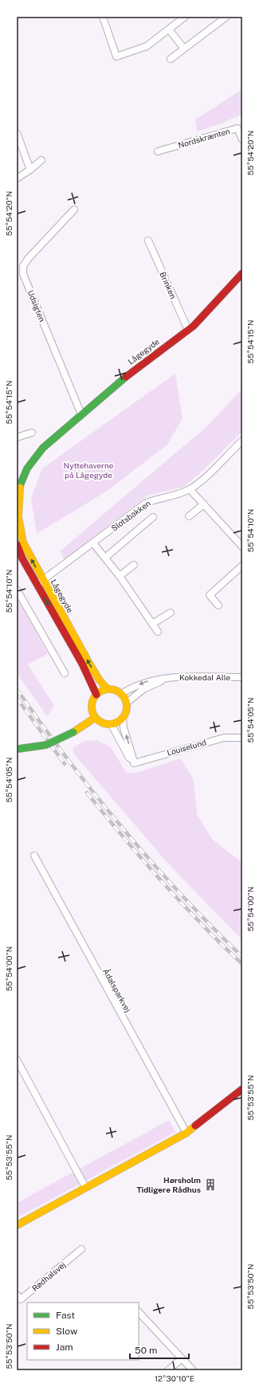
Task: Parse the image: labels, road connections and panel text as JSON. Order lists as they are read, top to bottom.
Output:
{
  "streets": {
    "street": [
      "Nordskrænten",
      "Brinken",
      "Udsigten",
      "Lågegyde",
      "Slotsbakken",
      "Kokkedal Alle",
      "Louiselund",
      "Ådalsparkvej",
      "Rødhalsvej"
    ]
  },
  "crossings": [
    ["Brinken", "Lågegyde"],
    ["Udsigten", "Lågegyde"],
    ["Lågegyde", "Slotsbakken"],
    ["Lågegyde", "Kokkedal Alle"]
  ],
  "parks": ["Nyttehaverne på Lågegyde"],
  "places": {
    "building": ["Hørsholm Tidligere Rådhus"]
  },
  "legend": ["Fast", "Slow", "Jam"],
  "scale_bar": "50 m",
  "coordinates": [
    "55°54'20\"N",
    "55°54'15\"N",
    "55°54'10\"N",
    "55°54'05\"N",
    "55°54'00\"N",
    "55°53'55\"N",
    "55°53'50\"N",
    "12°30'10\"E"
  ]
}
